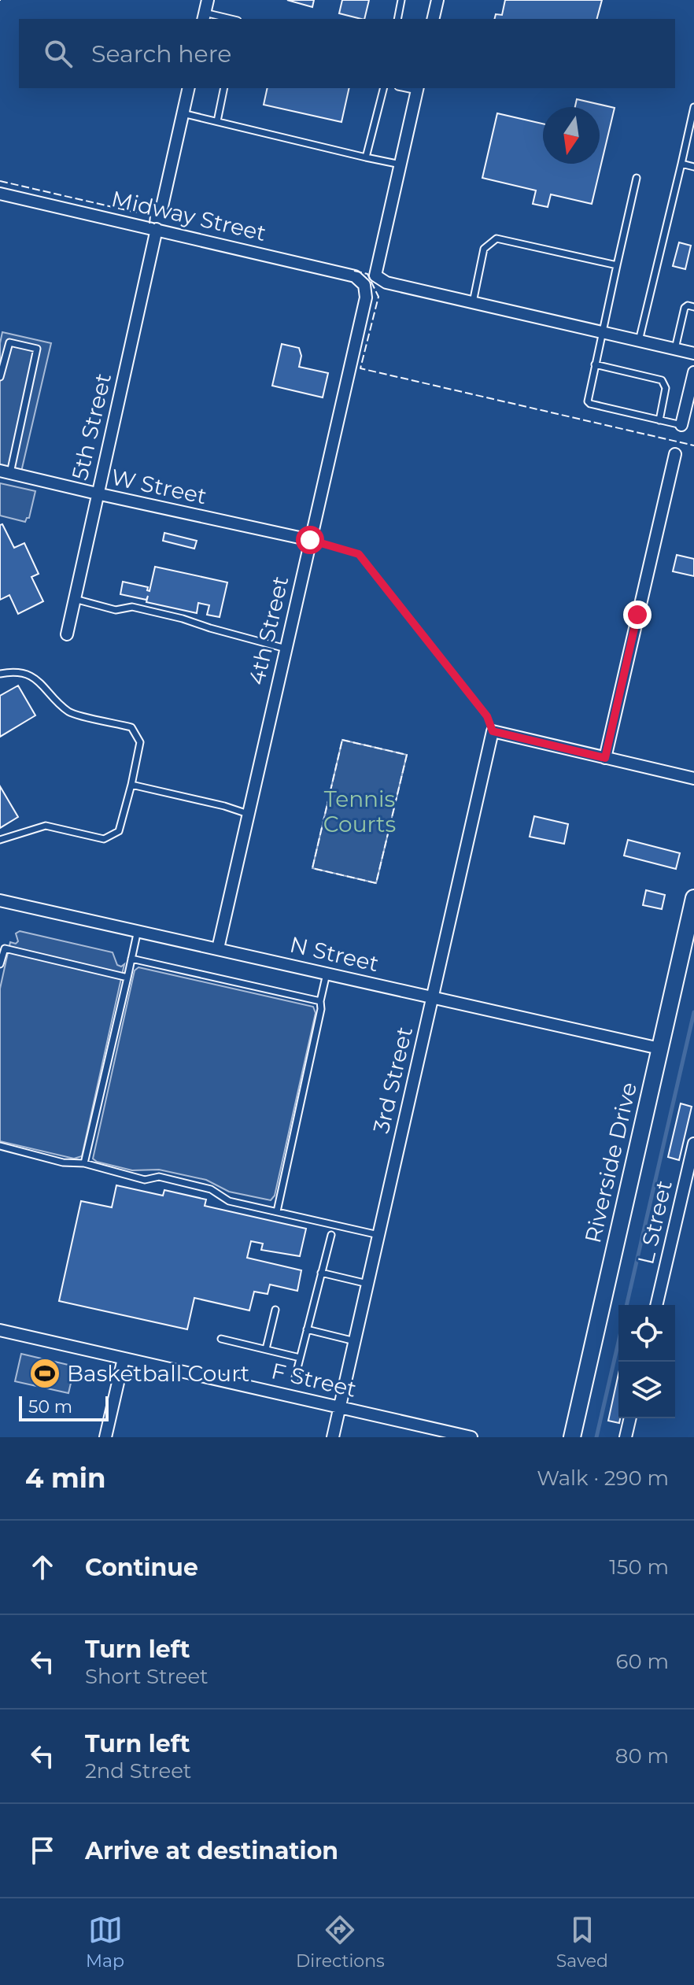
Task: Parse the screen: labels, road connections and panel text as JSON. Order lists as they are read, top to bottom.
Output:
{
  "streets": {
    "street": [
      "Midway Street",
      "5th Street",
      "W Street",
      "4th Street",
      "N Street",
      "3rd Street",
      "Riverside Drive",
      "L Street",
      "F Street"
    ]
  },
  "crossings": [
    ["Midway Street", "5th Street"],
    ["Midway Street", "4th Street"],
    ["5th Street", "W Street"],
    ["W Street", "4th Street"],
    ["4th Street", "N Street"],
    ["N Street", "3rd Street"],
    ["N Street", "Riverside Drive"],
    ["3rd Street", "F Street"]
  ],
  "parks": ["Tennis Courts"],
  "places": {
    "sports": ["Basketball Court"]
  },
  "scale_bar": "50 m",
  "north": "bottom",
  "page": {
    "search": "Search here",
    "scale": "50 m",
    "heading": ["4 min", "Walk · 290 m"],
    "list": [
      ["Continue", "150 m"],
      ["Turn left", "Short Street", "60 m"],
      ["Turn left", "2nd Street", "80 m"],
      "Arrive at destination"
    ],
    "nav": ["Map", "Directions", "Saved"]
  }
}
